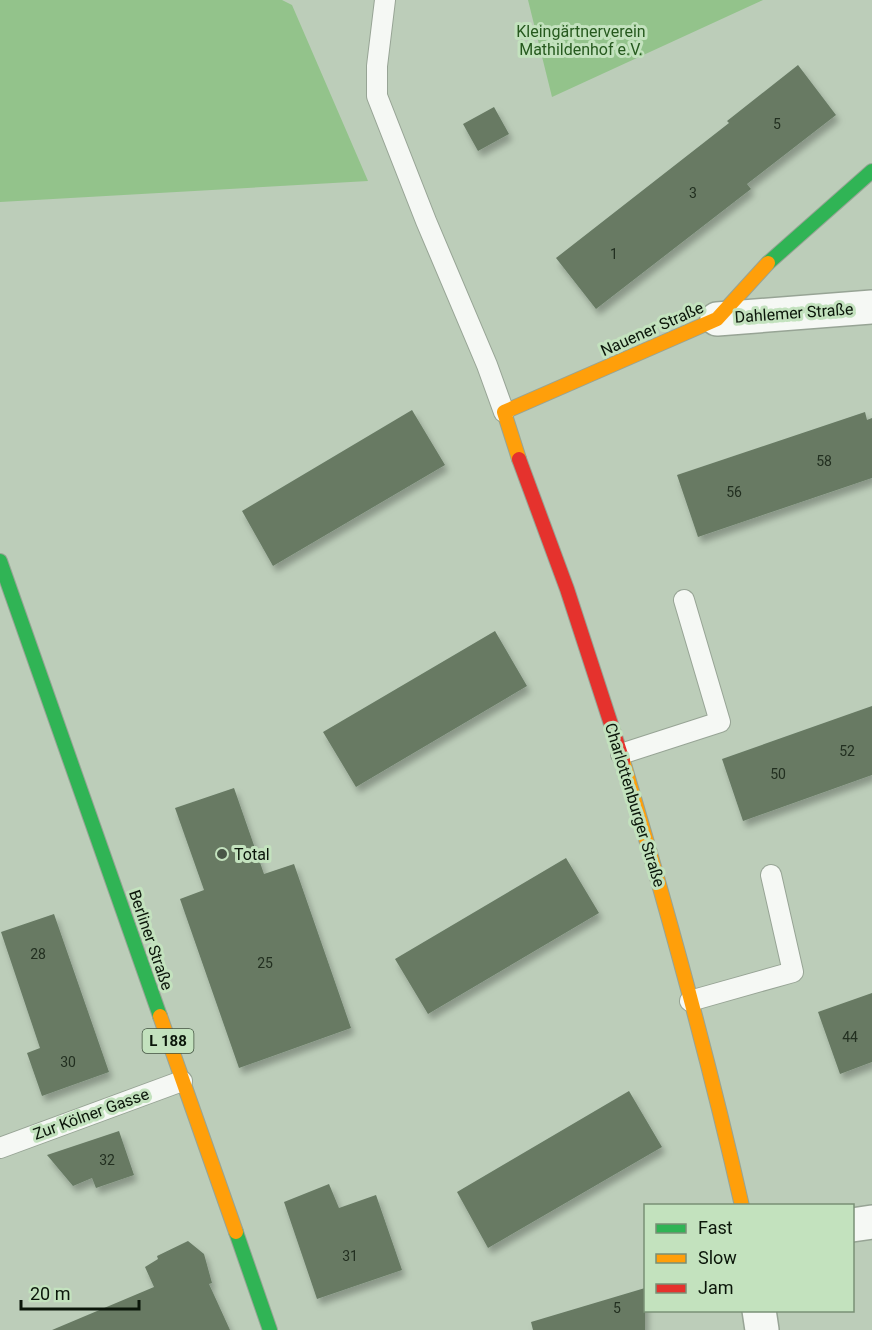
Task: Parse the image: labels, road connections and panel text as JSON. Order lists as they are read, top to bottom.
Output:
{
  "streets": {
    "street": [
      "Dahlemer Straße",
      "Nauener Straße",
      "Charlottenburger Straße",
      "Berliner Straße",
      "L 188"
    ],
    "lane": ["Zur Kölner Gasse"]
  },
  "crossings": [
    ["Dahlemer Straße", "Nauener Straße"],
    ["Nauener Straße", "Charlottenburger Straße"],
    ["Berliner Straße", "Zur Kölner Gasse"]
  ],
  "parks": ["Kleingärtnerverein Mathildenhof e.V."],
  "places": ["Total"],
  "house_numbers": [
    "5",
    "3",
    "1",
    "58",
    "56",
    "52",
    "50",
    "28",
    "25",
    "44",
    "30",
    "32",
    "31",
    "5"
  ],
  "legend": ["Fast", "Slow", "Jam"],
  "scale_bar": "20 m"
}
